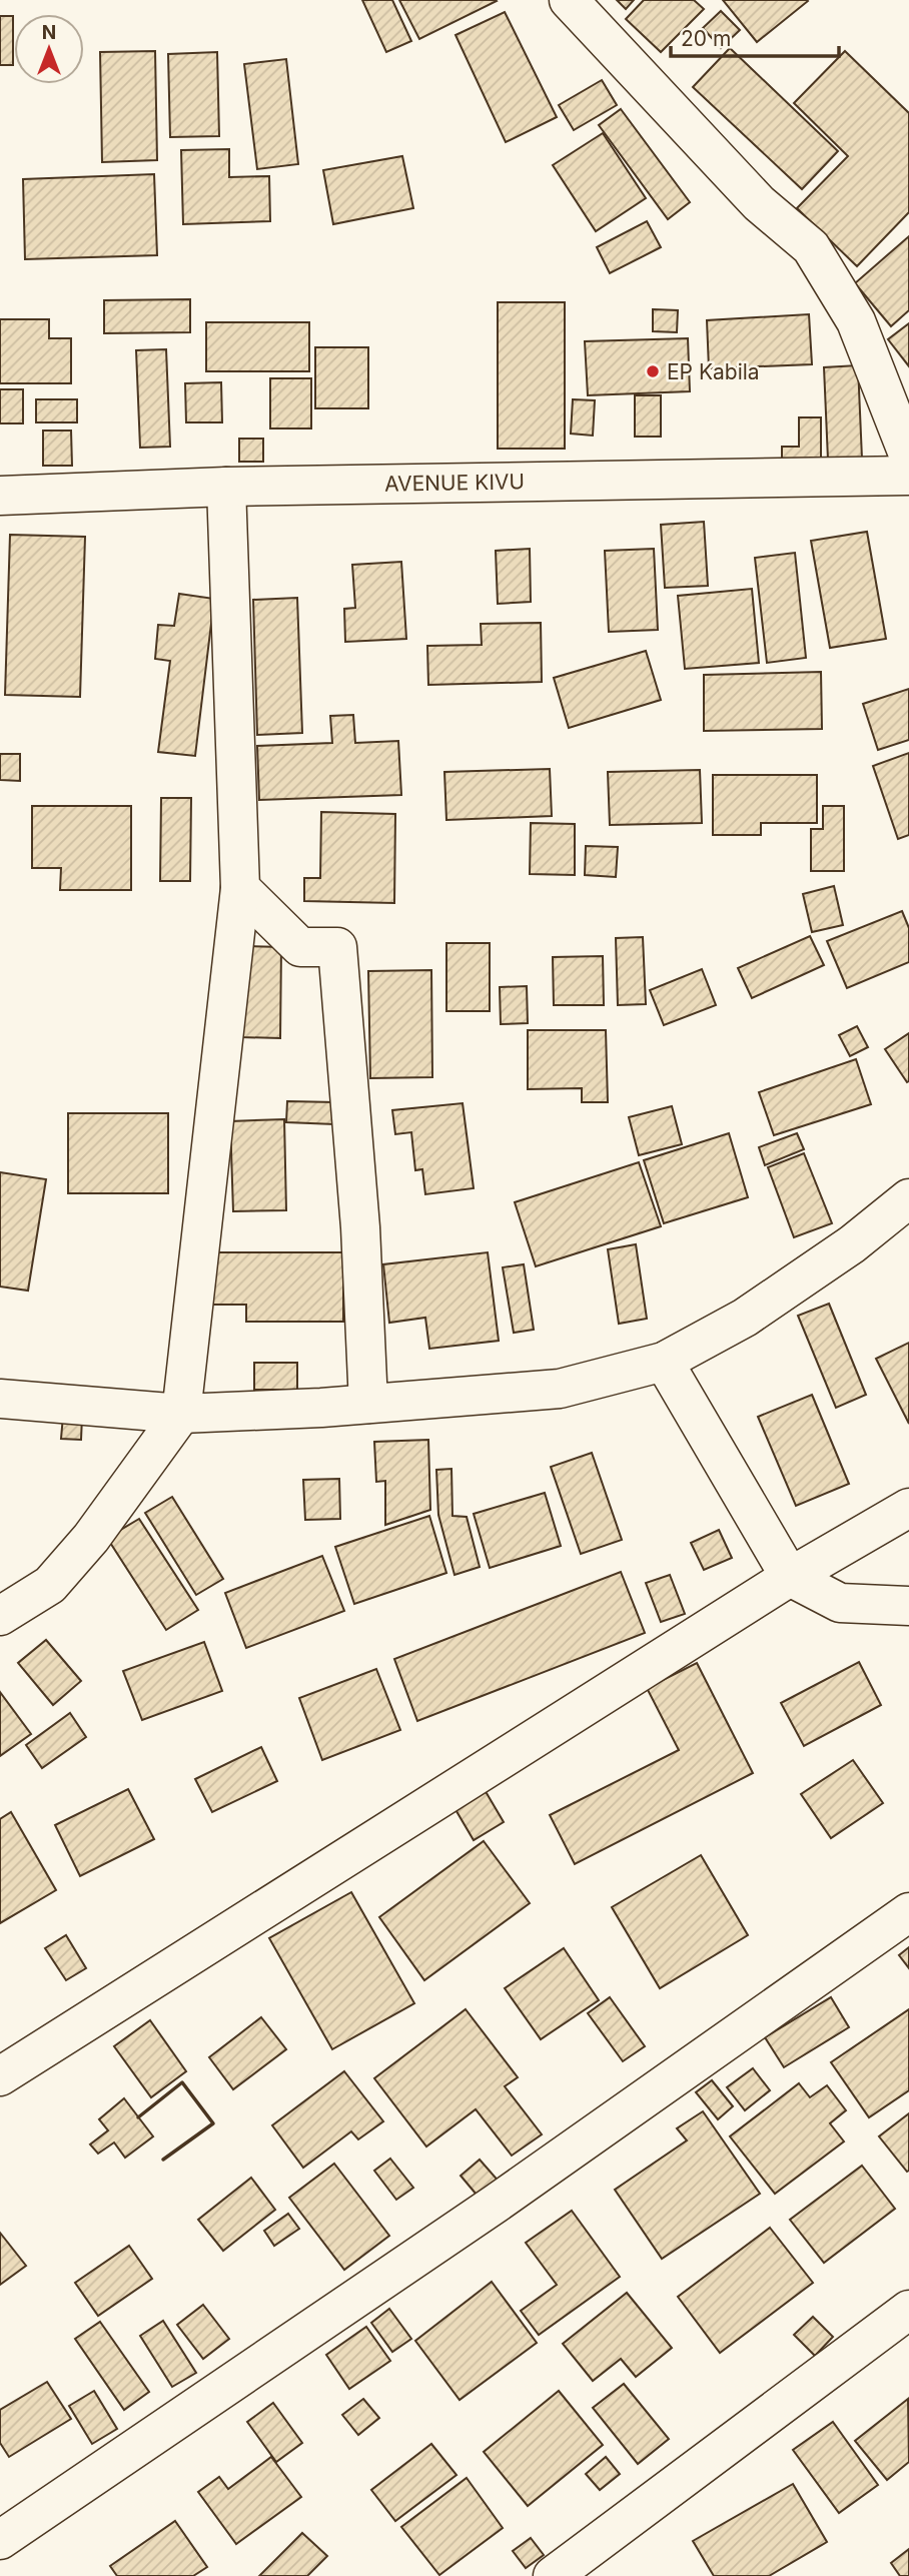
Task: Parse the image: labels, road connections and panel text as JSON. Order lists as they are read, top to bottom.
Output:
{
  "streets": {
    "street": ["AVENUE KIVU"]
  },
  "places": ["EP Kabila"],
  "scale_bar": "20 m",
  "north": "top"
}
